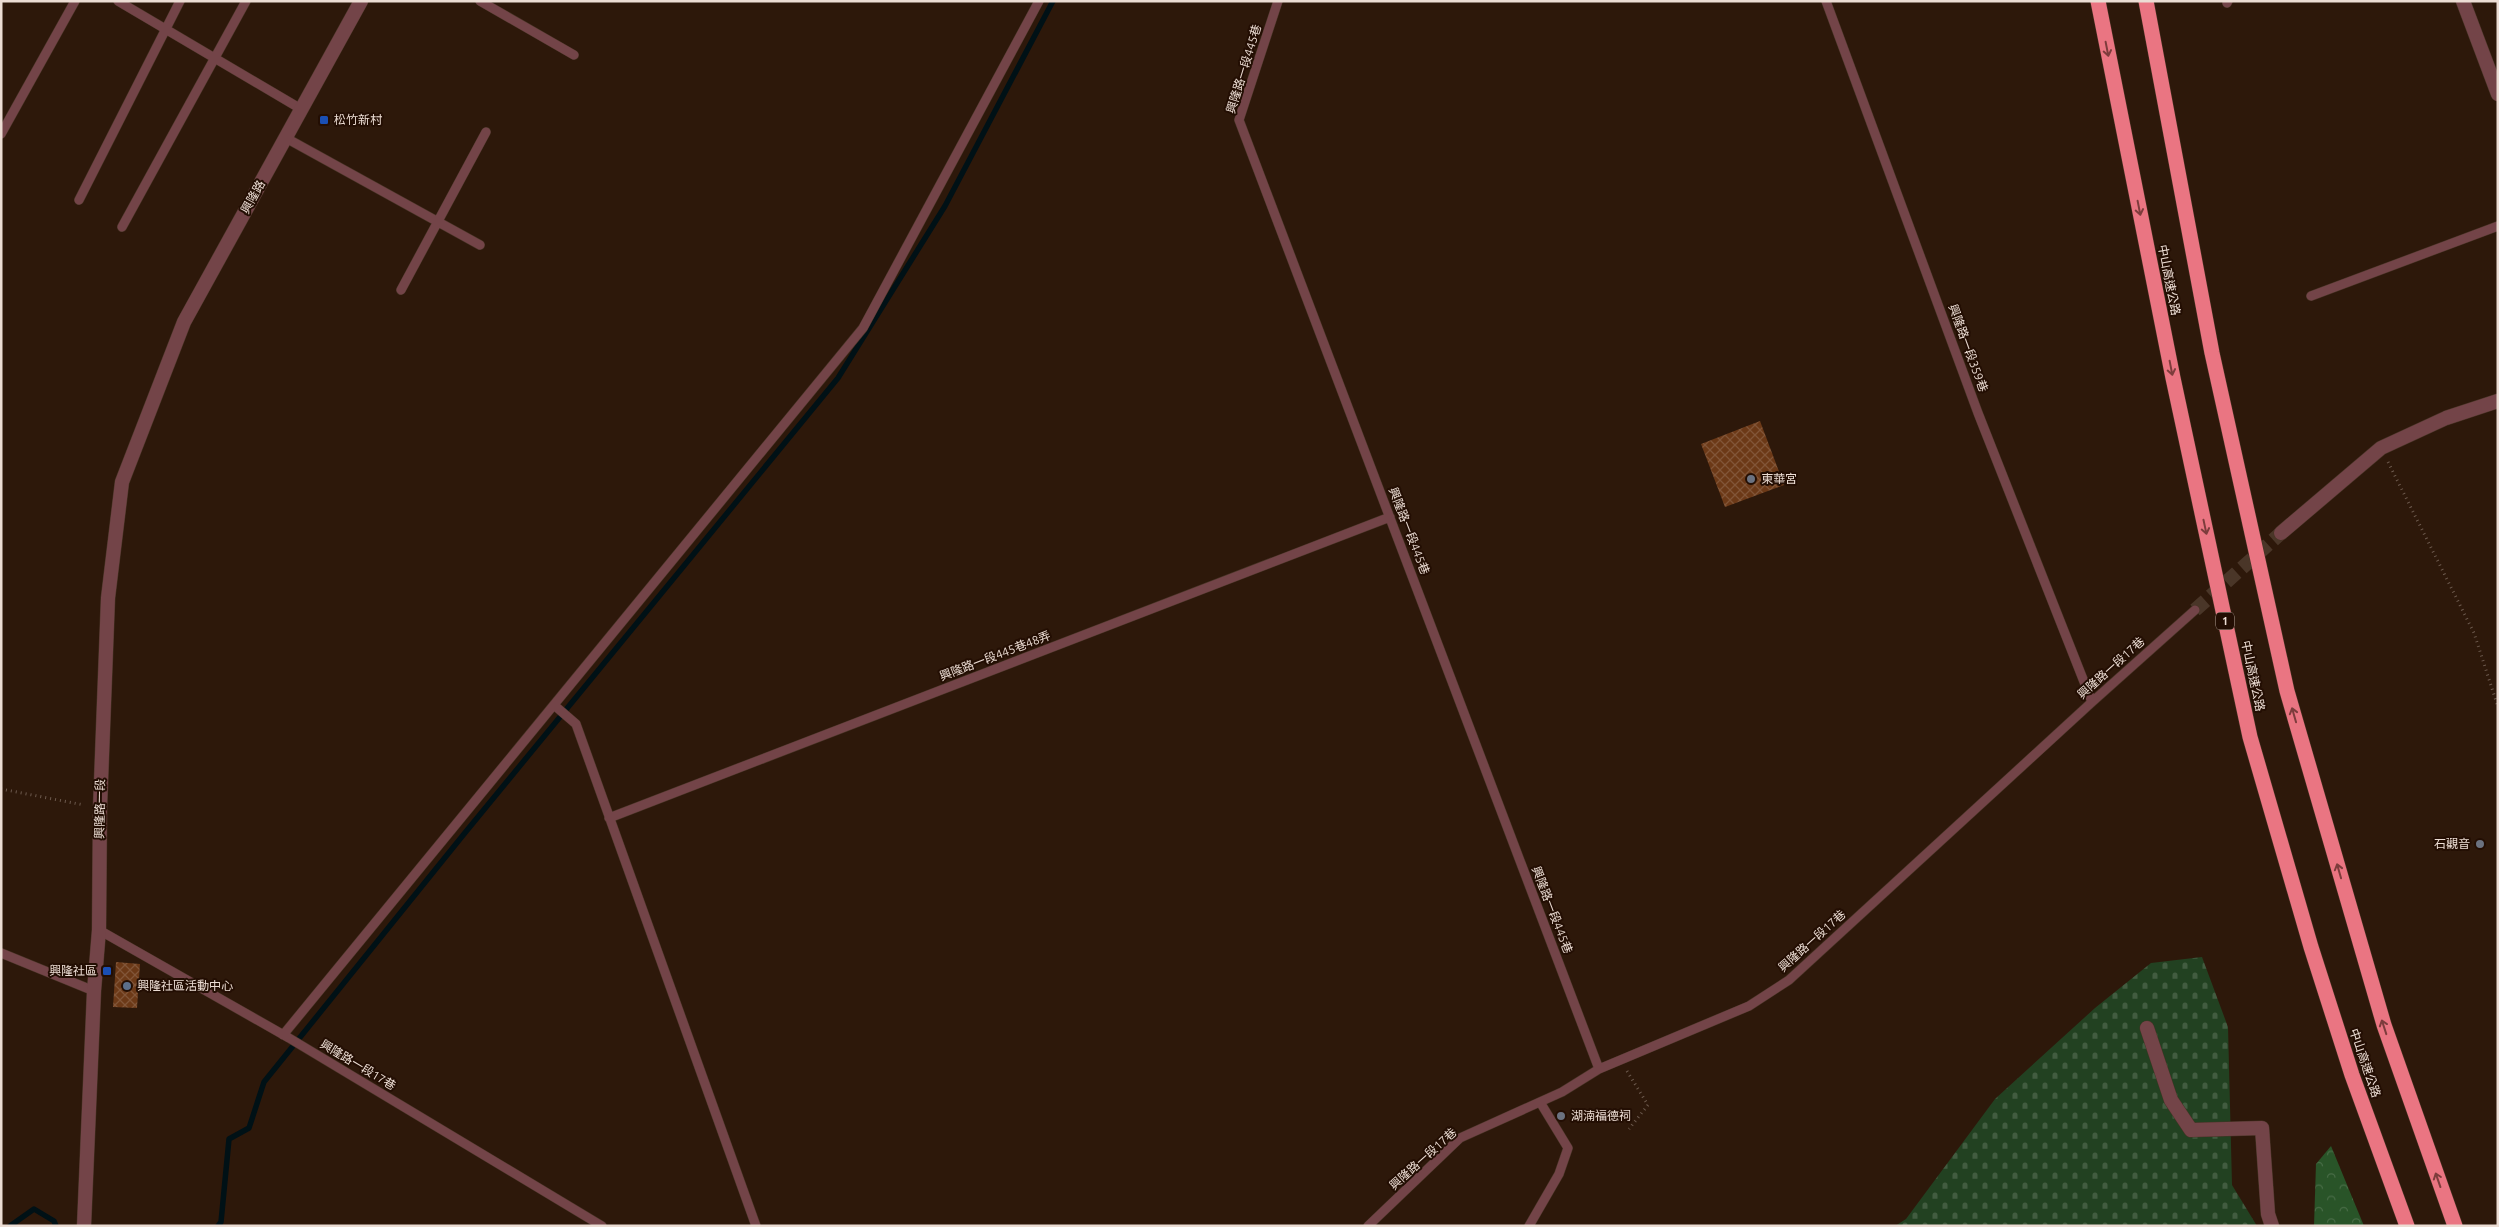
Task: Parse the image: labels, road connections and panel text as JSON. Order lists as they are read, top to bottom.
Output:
{
  "streets": {
    "highway": ["中山高速公路", "1"],
    "street": ["興隆路", "興隆路一段"],
    "lane": [
      "興隆路一段445巷",
      "興隆路一段359巷",
      "興隆路一段445巷48弄",
      "興隆路一段17巷"
    ]
  },
  "crossings": [
    ["興隆路一段445巷", "興隆路一段445巷48弄"],
    ["興隆路一段445巷", "興隆路一段17巷"],
    ["興隆路", "興隆路一段"],
    ["興隆路一段359巷", "興隆路一段17巷"],
    ["興隆路一段17巷", "興隆路一段"]
  ],
  "places": {
    "transit": ["松竹新村", "興隆社區"],
    "other": [
      "東華宮",
      "石觀音",
      "興隆社區活動中心",
      "湖湳福德祠"
    ]
  }
}
